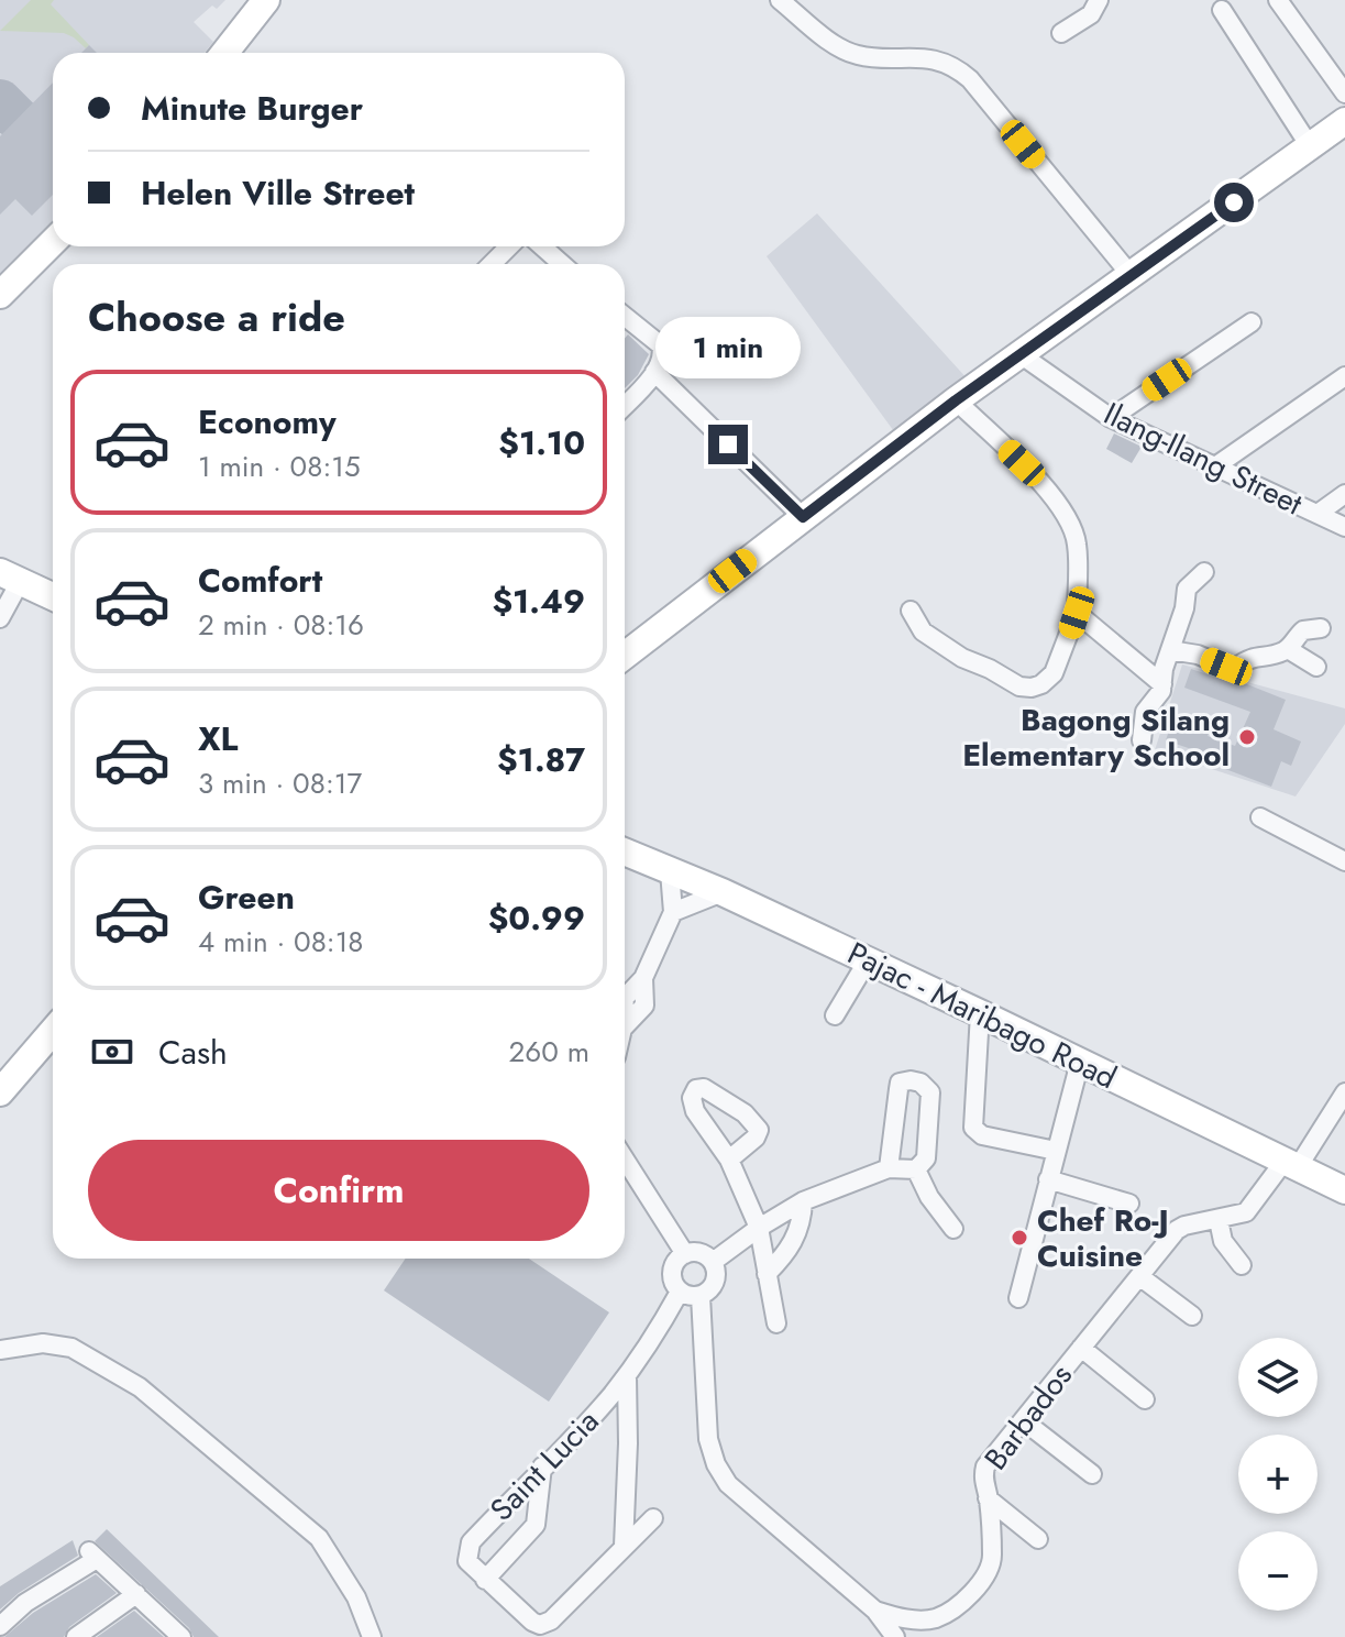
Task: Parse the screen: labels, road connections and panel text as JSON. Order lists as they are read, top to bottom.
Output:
{
  "streets": {
    "street": [
      "Ilang-Ilang Street",
      "Pajac - Maribago Road",
      "Barbados",
      "Saint Lucia"
    ]
  },
  "crossings": [
    ["Pajac - Maribago Road", "Barbados"],
    ["Barbados", "Saint Lucia"]
  ],
  "places": ["Bagong Silang Elementary School", "Chef Ro-J Cuisine"],
  "page": {
    "banner": ["Minute Burger", "Helen Ville Street"],
    "heading": "Choose a ride",
    "bubble": "1 min",
    "list": [
      {
        "name": "Economy",
        "note": "1 min · 08:15",
        "value": "$1.10"
      },
      {
        "name": "Comfort",
        "note": "2 min · 08:16",
        "value": "$1.49"
      },
      {
        "name": "XL",
        "note": "3 min · 08:17",
        "value": "$1.87"
      },
      {
        "name": "Green",
        "note": "4 min · 08:18",
        "value": "$0.99"
      }
    ],
    "pay": ["Cash", "260 m"],
    "buttons": "Confirm",
    "map_buttons": ["+", "−"]
  }
}
